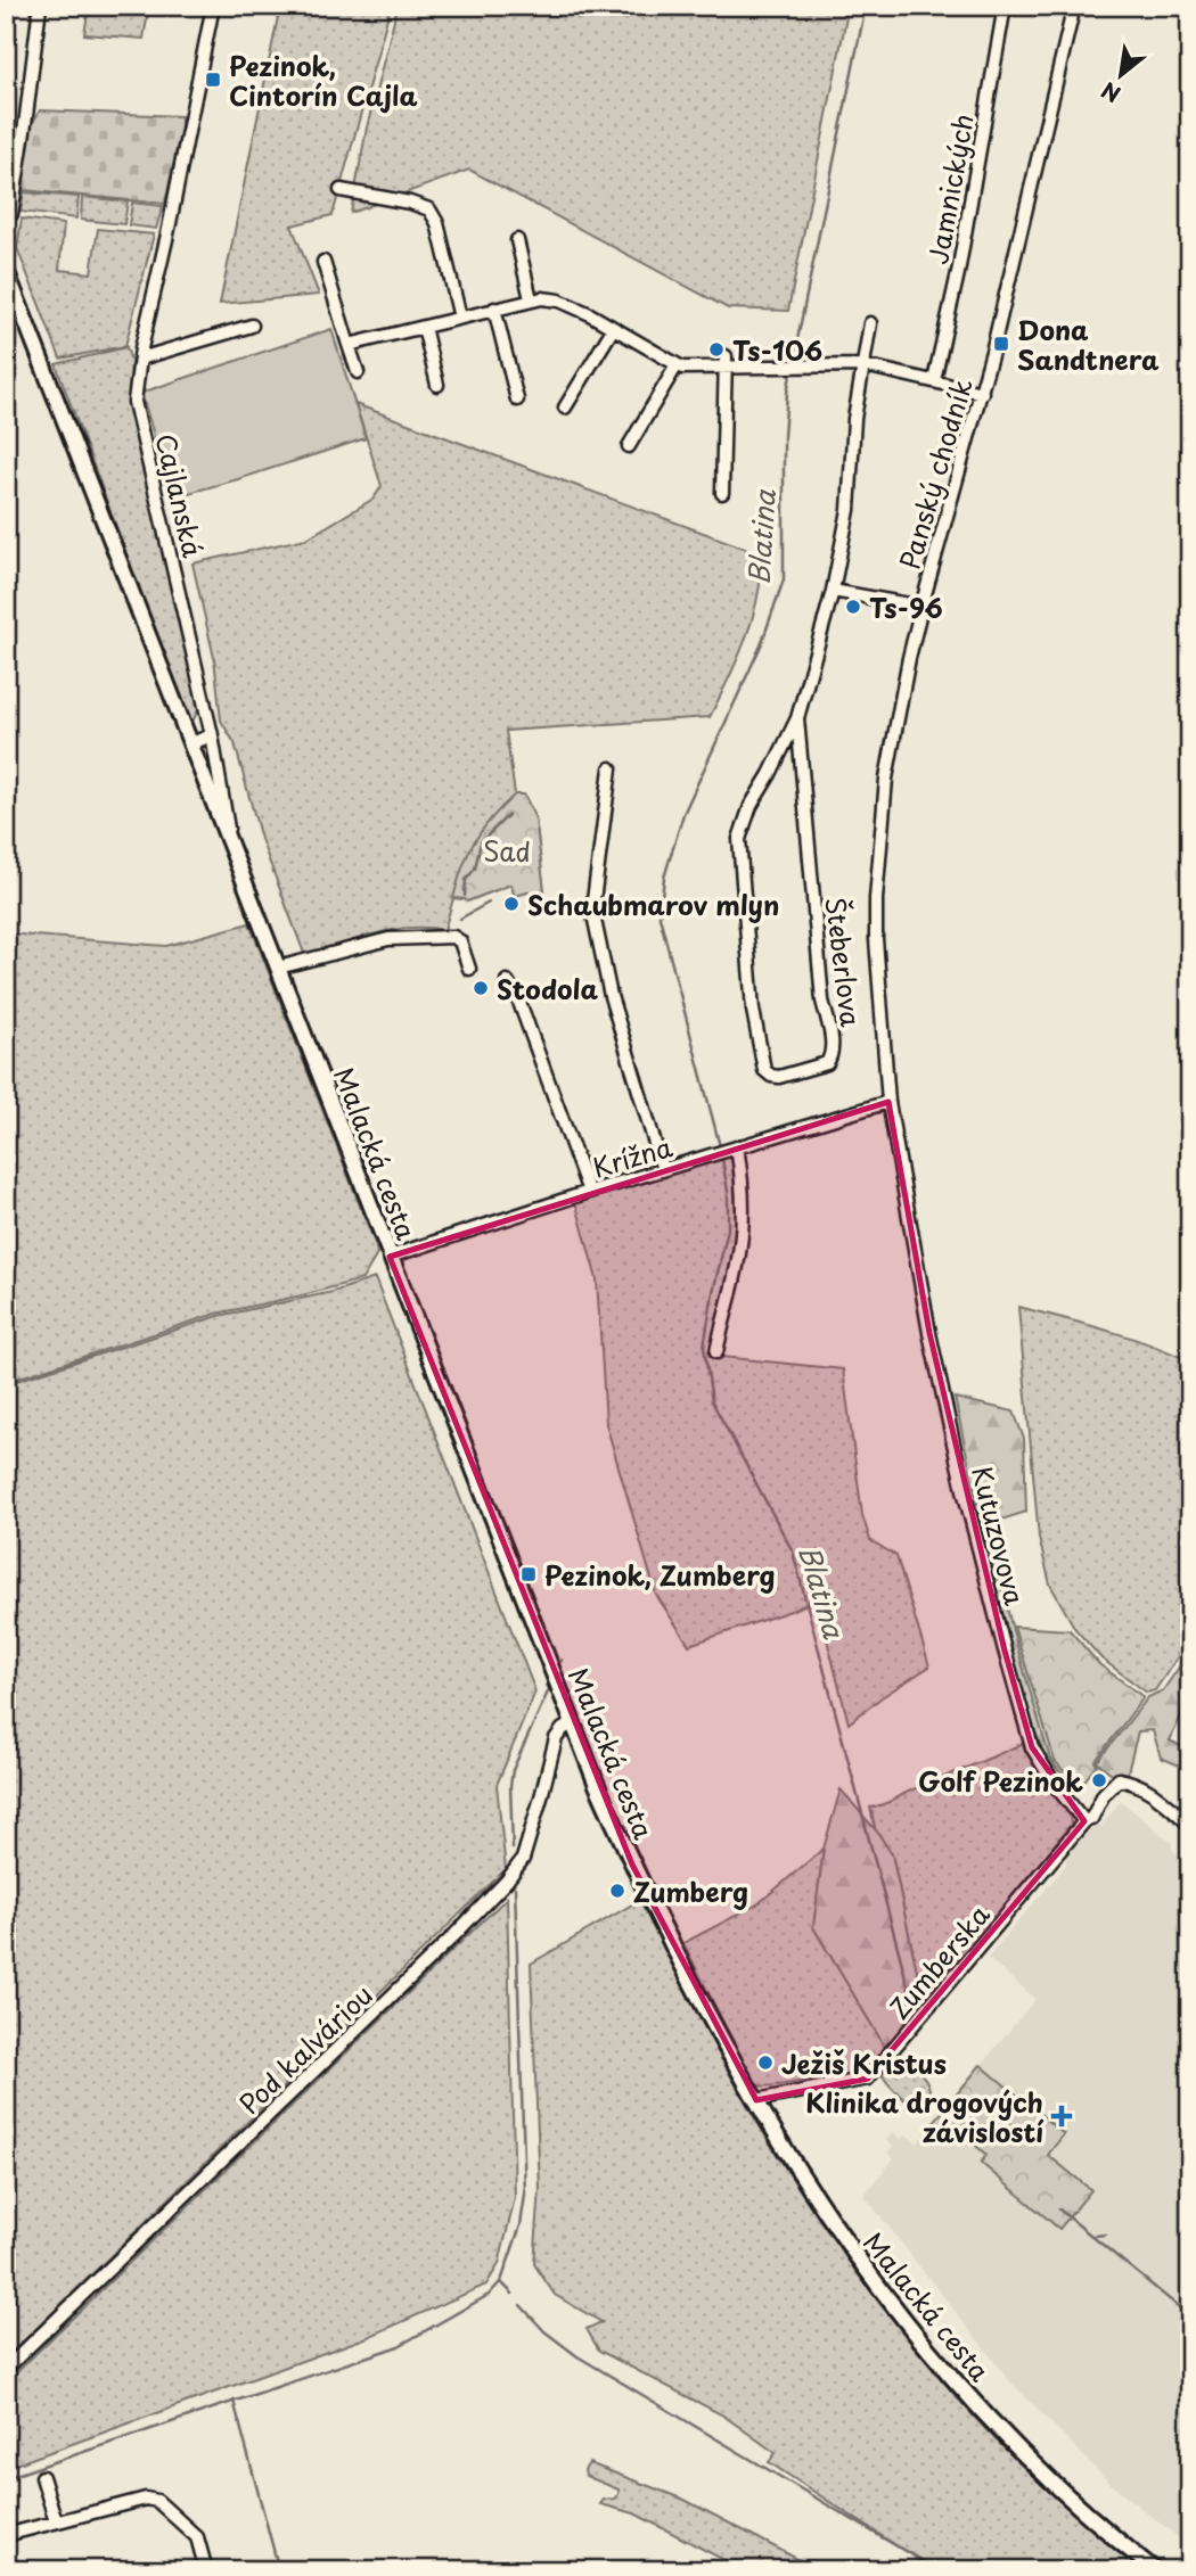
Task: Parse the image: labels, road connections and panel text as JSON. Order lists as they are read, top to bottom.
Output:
{
  "streets": {
    "main road": ["Malacká cesta"],
    "street": [
      "Jamnických",
      "Panský chodník",
      "Cajlanská",
      "Šteberlova",
      "Krížna",
      "Kutuzovova",
      "Zumberska",
      "Pod kalváriou"
    ]
  },
  "crossings": [
    ["Panský chodník", "Krížna"],
    ["Panský chodník", "Kutuzovova"],
    ["Malacká cesta", "Krížna"],
    ["Malacká cesta", "Zumberska"],
    ["Malacká cesta", "Pod kalváriou"],
    ["Krížna", "Kutuzovova"],
    ["Kutuzovova", "Zumberska"]
  ],
  "water": ["Blatina"],
  "parks": ["Sad"],
  "places": {
    "transit": ["Pezinok, Cintorín Cajla", "Dona Sandtnera", "Pezinok, Zumberg"],
    "other": [
      "Ts-106",
      "Ts-96",
      "Schaubmarov mlyn",
      "Stodola",
      "Golf Pezinok",
      "Zumberg",
      "Ježiš Kristus"
    ],
    "health": ["Klinika drogových závislostí"]
  },
  "north": "bottom left"
}
